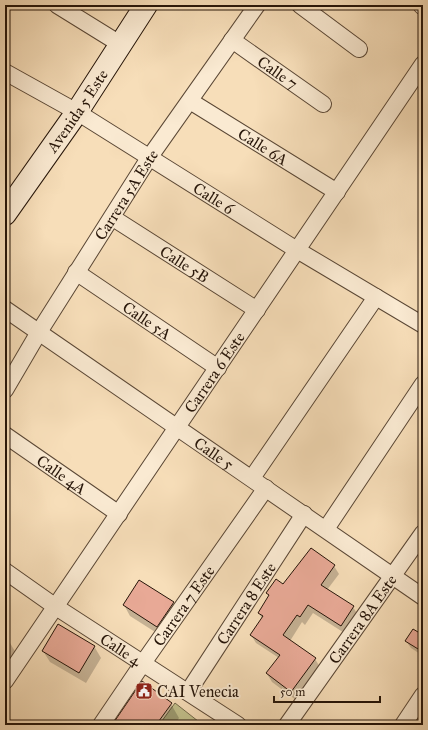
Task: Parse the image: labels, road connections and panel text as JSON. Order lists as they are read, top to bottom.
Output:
{
  "streets": {
    "main road": ["Avenida 5 Este"],
    "street": [
      "Calle 7",
      "Calle 6A",
      "Carrera 5A Este",
      "Calle 6",
      "Calle 5B",
      "Calle 5A",
      "Carrera 6 Este",
      "Calle 5",
      "Calle 4A",
      "Carrera 8 Este",
      "Carrera 7 Este",
      "Carrera 8A Este",
      "Calle 4"
    ]
  },
  "crossings": [
    ["Calle 7", "Carrera 5A Este"],
    ["Avenida 5 Este", "Calle 6"],
    ["Calle 6A", "Carrera 5A Este"],
    ["Calle 6A", "Carrera 6 Este"],
    ["Carrera 5A Este", "Calle 6"],
    ["Carrera 5A Este", "Calle 5B"],
    ["Carrera 5A Este", "Calle 5A"],
    ["Carrera 5A Este", "Calle 5"],
    ["Calle 6", "Carrera 6 Este"],
    ["Calle 5B", "Carrera 6 Este"],
    ["Calle 5A", "Carrera 6 Este"],
    ["Carrera 6 Este", "Calle 5"],
    ["Carrera 6 Este", "Calle 4A"],
    ["Carrera 6 Este", "Calle 4"],
    ["Calle 5", "Carrera 8 Este"],
    ["Calle 5", "Carrera 7 Este"],
    ["Calle 5", "Carrera 8A Este"],
    ["Carrera 8 Este", "Calle 4"],
    ["Carrera 7 Este", "Calle 4"]
  ],
  "places": {
    "public building": ["CAI Venecia"]
  },
  "scale_bar": "50 m"
}
